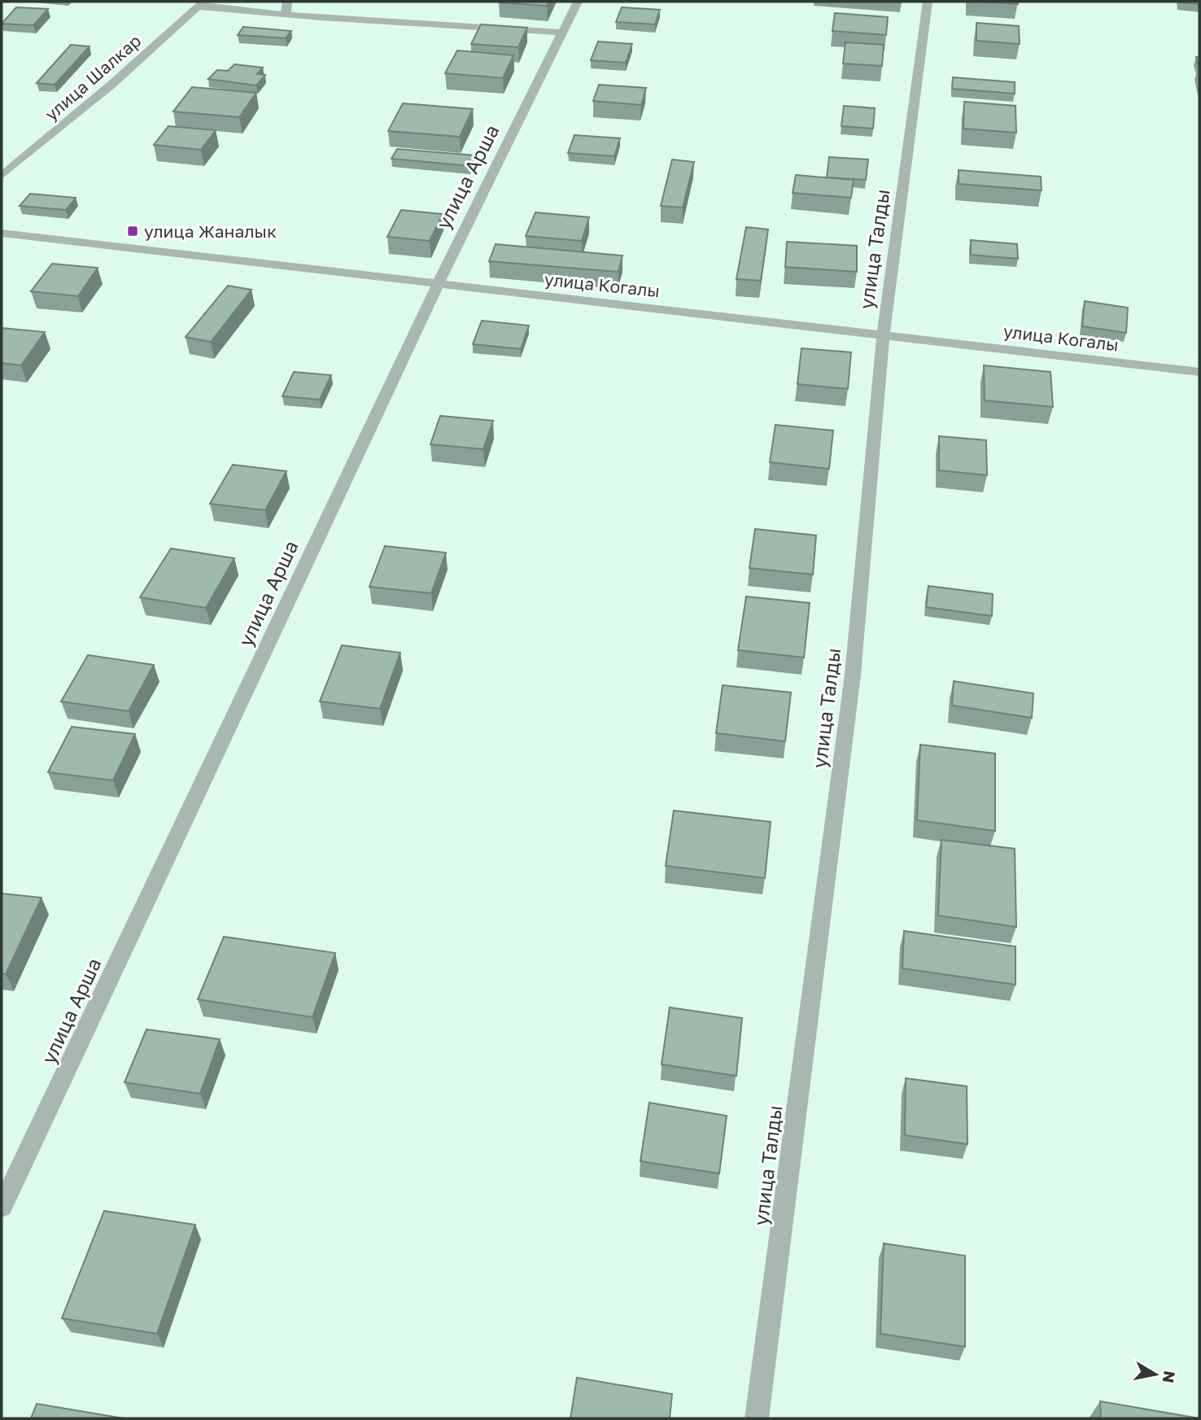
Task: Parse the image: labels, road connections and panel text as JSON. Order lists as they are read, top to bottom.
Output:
{
  "streets": {
    "street": [
      "улица Шалкар",
      "улица Арша",
      "улица Талды",
      "улица Когалы"
    ]
  },
  "crossings": [
    ["улица Арша", "улица Когалы"],
    ["улица Талды", "улица Когалы"]
  ],
  "places": {
    "transit": ["улица Жаналык"]
  },
  "north": "right"
}
